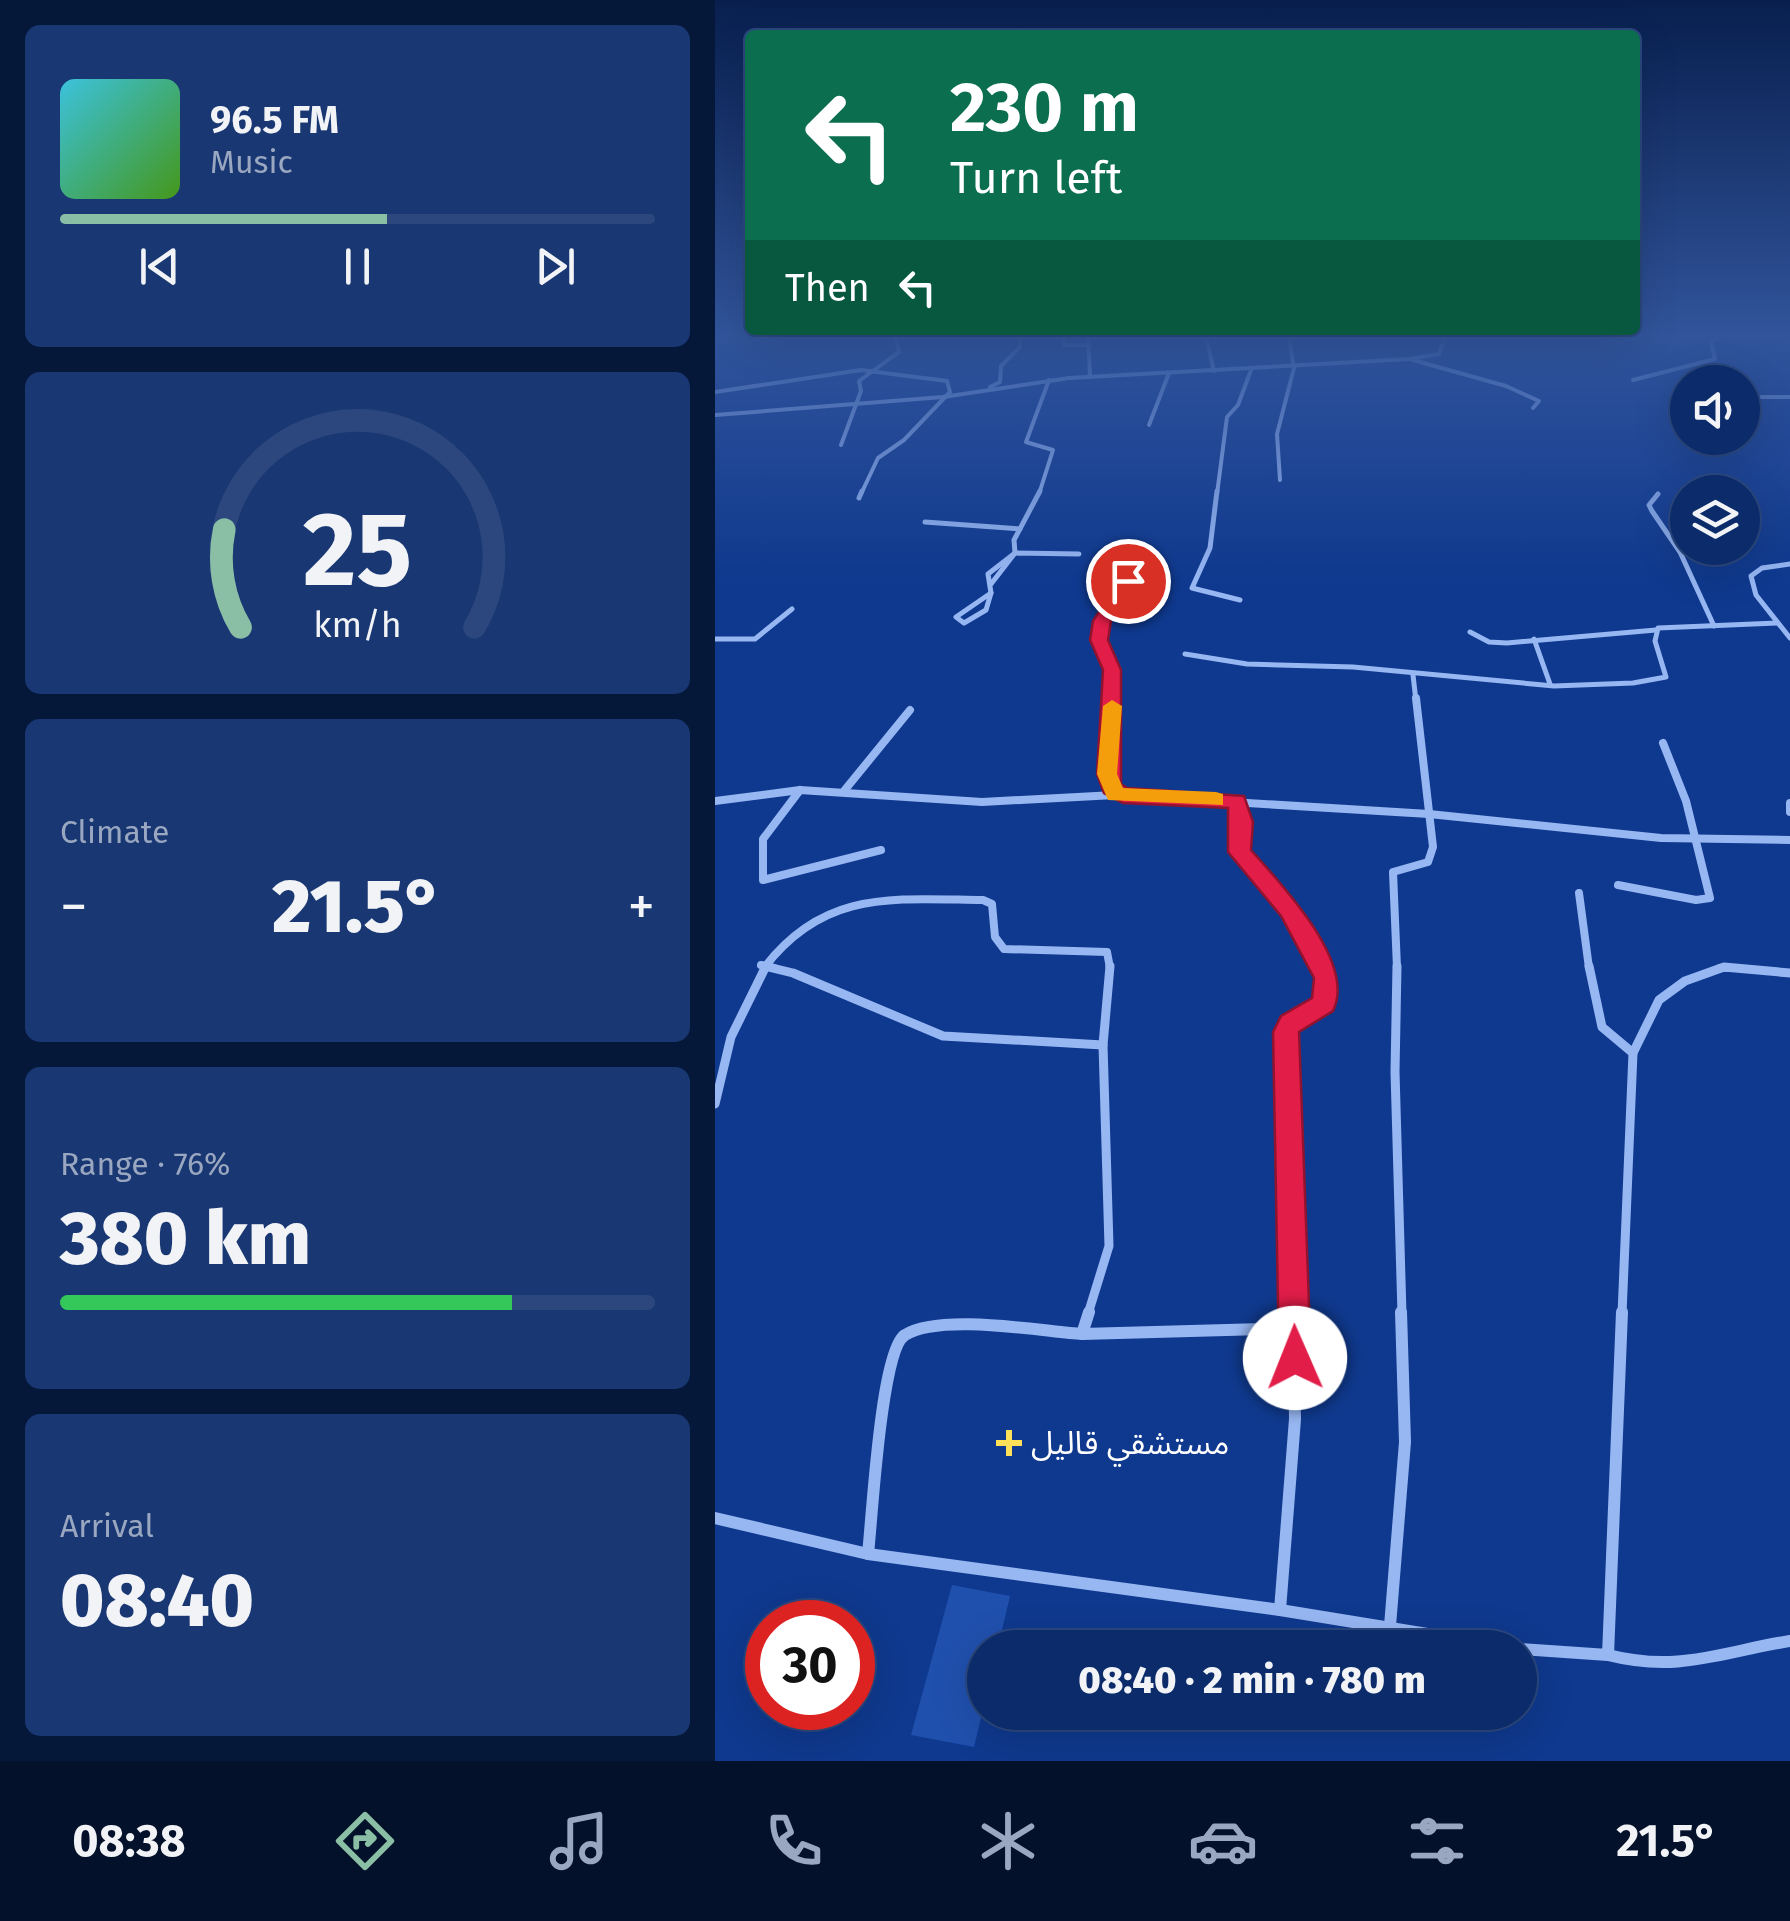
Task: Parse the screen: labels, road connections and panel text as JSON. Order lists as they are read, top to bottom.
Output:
{
  "places": {
    "health": ["مستشقي قاليل"]
  },
  "page": {
    "turn": ["230 m", "Turn left"],
    "song": ["96.5 FM", "Music"],
    "then": "Then",
    "tile": [
      "Climate",
      ["Range · 76%", "380 km"],
      ["Arrival", "08:40"]
    ],
    "heat": ["−", "21.5°", "+"],
    "limit": "30",
    "trip": "08:40 · 2 min · 780 m",
    "tabs": ["08:38", "21.5°"],
    "gauge": ["25", "km/h"]
  }
}
